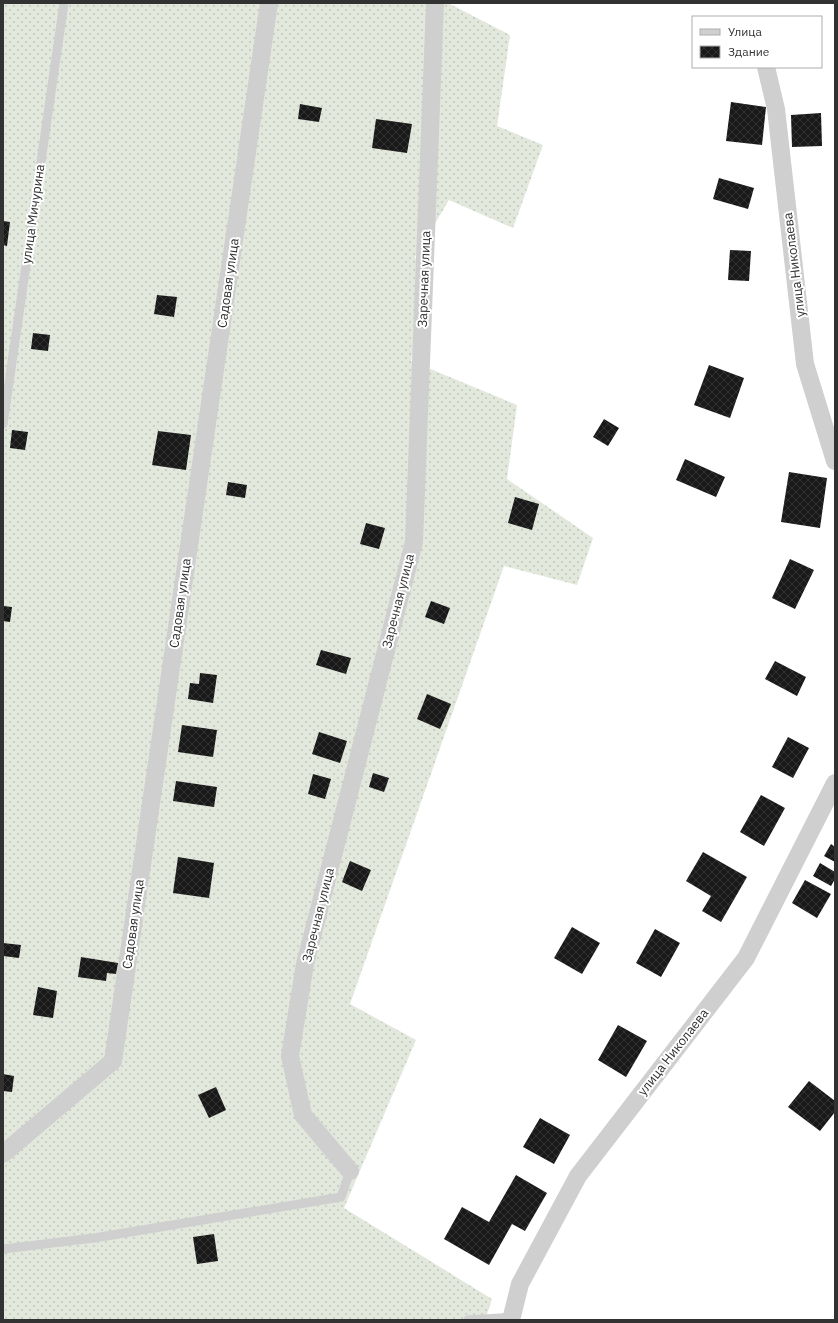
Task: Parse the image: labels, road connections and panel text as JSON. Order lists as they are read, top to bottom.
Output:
{
  "streets": {
    "street": ["улица Николаева", "Заречная улица", "Садовая улица"],
    "lane": ["улица Мичурина"]
  },
  "legend": ["Улица", "Здание"]
}
